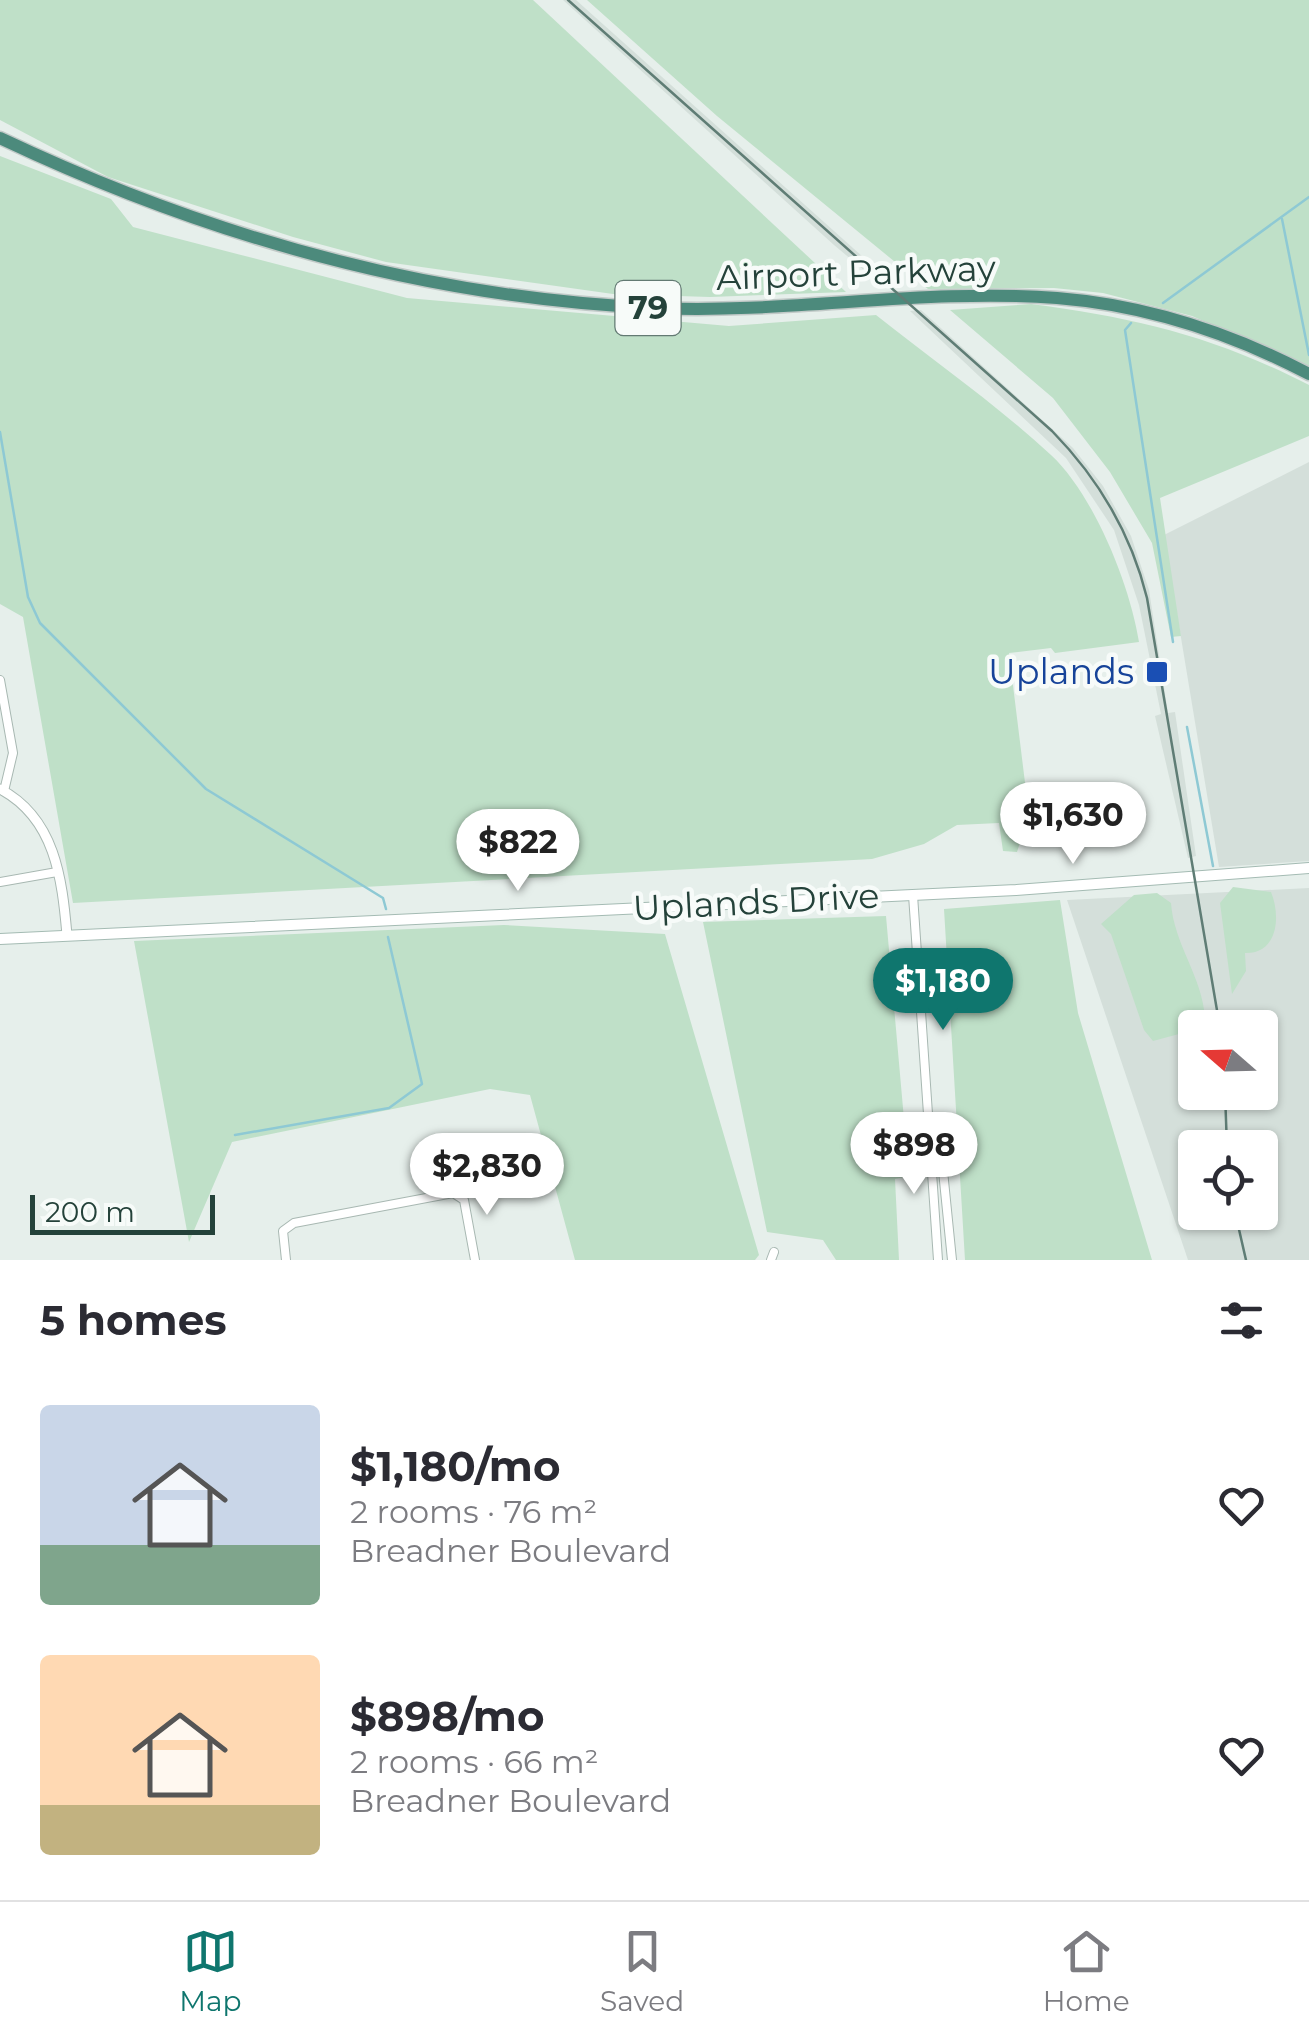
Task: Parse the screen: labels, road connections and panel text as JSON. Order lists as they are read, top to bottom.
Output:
{
  "streets": {
    "highway": ["Airport Parkway", "79"],
    "main road": ["Uplands Drive"]
  },
  "places": {
    "transit": ["Uplands"]
  },
  "scale_bar": "200 m",
  "north": "left",
  "page": {
    "price": [
      "$1,630",
      "$822",
      "$1,180",
      "$898",
      "$2,830"
    ],
    "scale": "200 m",
    "heading": "5 homes",
    "list": [
      {
        "name": "$1,180/mo",
        "note": "2 rooms · 76 m² · Breadner Boulevard"
      },
      {
        "name": "$898/mo",
        "note": "2 rooms · 66 m² · Breadner Boulevard"
      }
    ],
    "tabs": ["Map", "Saved", "Home"]
  }
}
